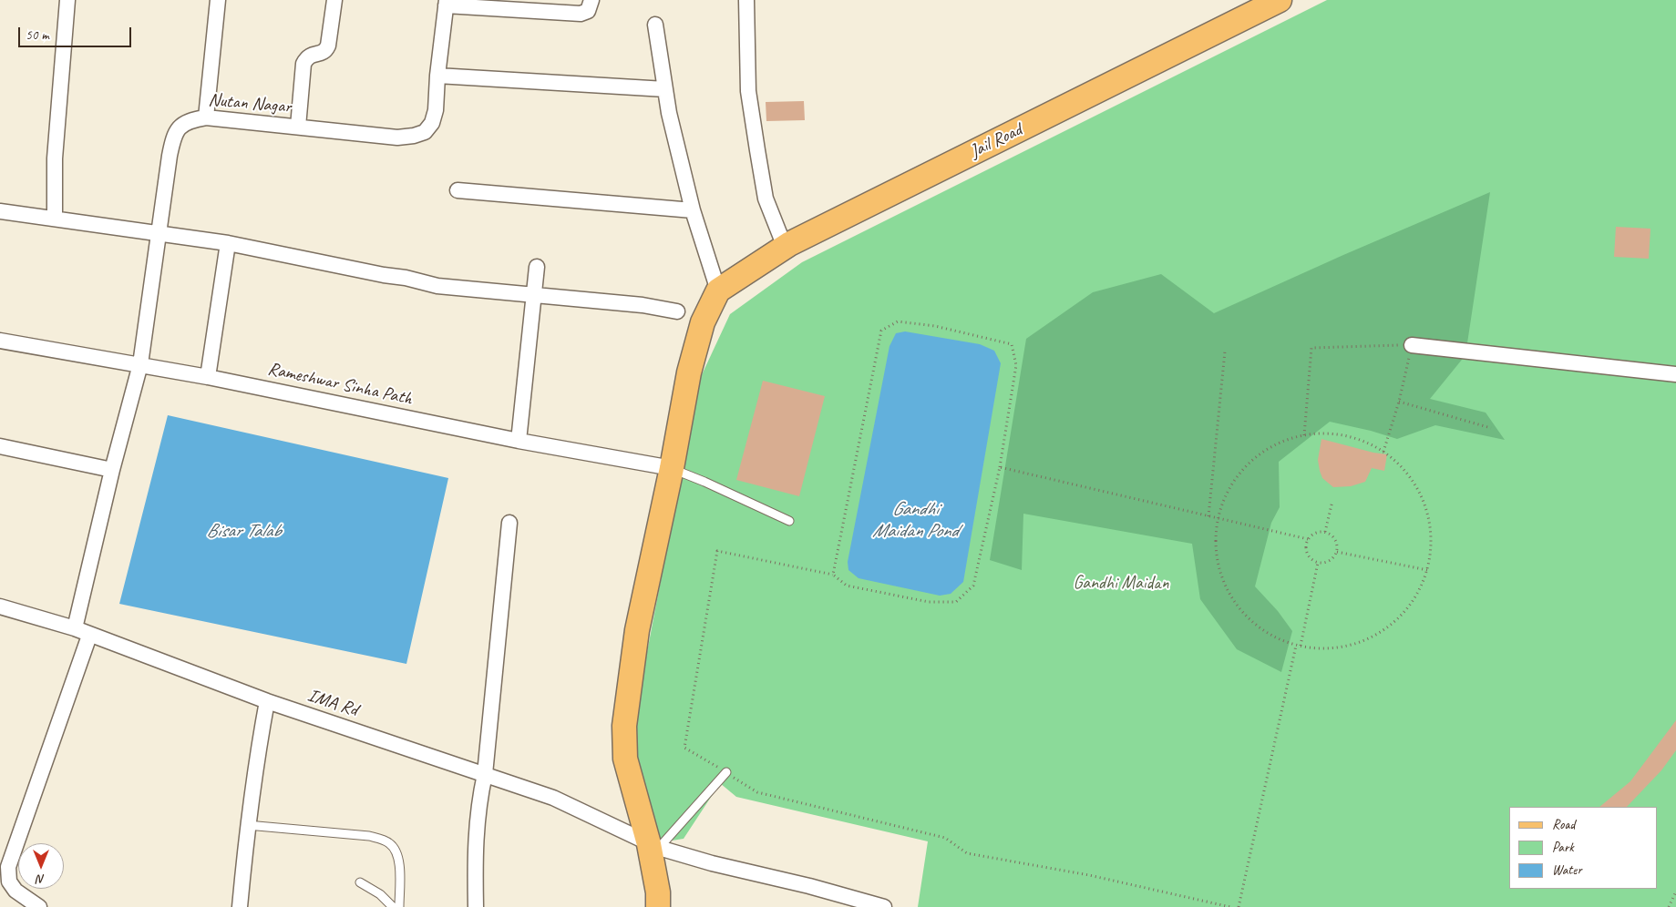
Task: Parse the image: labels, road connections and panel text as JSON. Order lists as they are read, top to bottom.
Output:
{
  "streets": {
    "main road": ["Jail Road"],
    "street": ["Nutan Nagar", "Rameshwar Sinha Path", "IMA Rd"]
  },
  "crossings": [
    ["Nutan Nagar", "Rameshwar Sinha Path"],
    ["Nutan Nagar", "IMA Rd"]
  ],
  "water": ["Gandhi Maidan Pond", "Bisar Talab"],
  "parks": ["Gandhi Maidan"],
  "legend": ["Road", "Park", "Water"],
  "scale_bar": "50 m",
  "north": "bottom"
}
